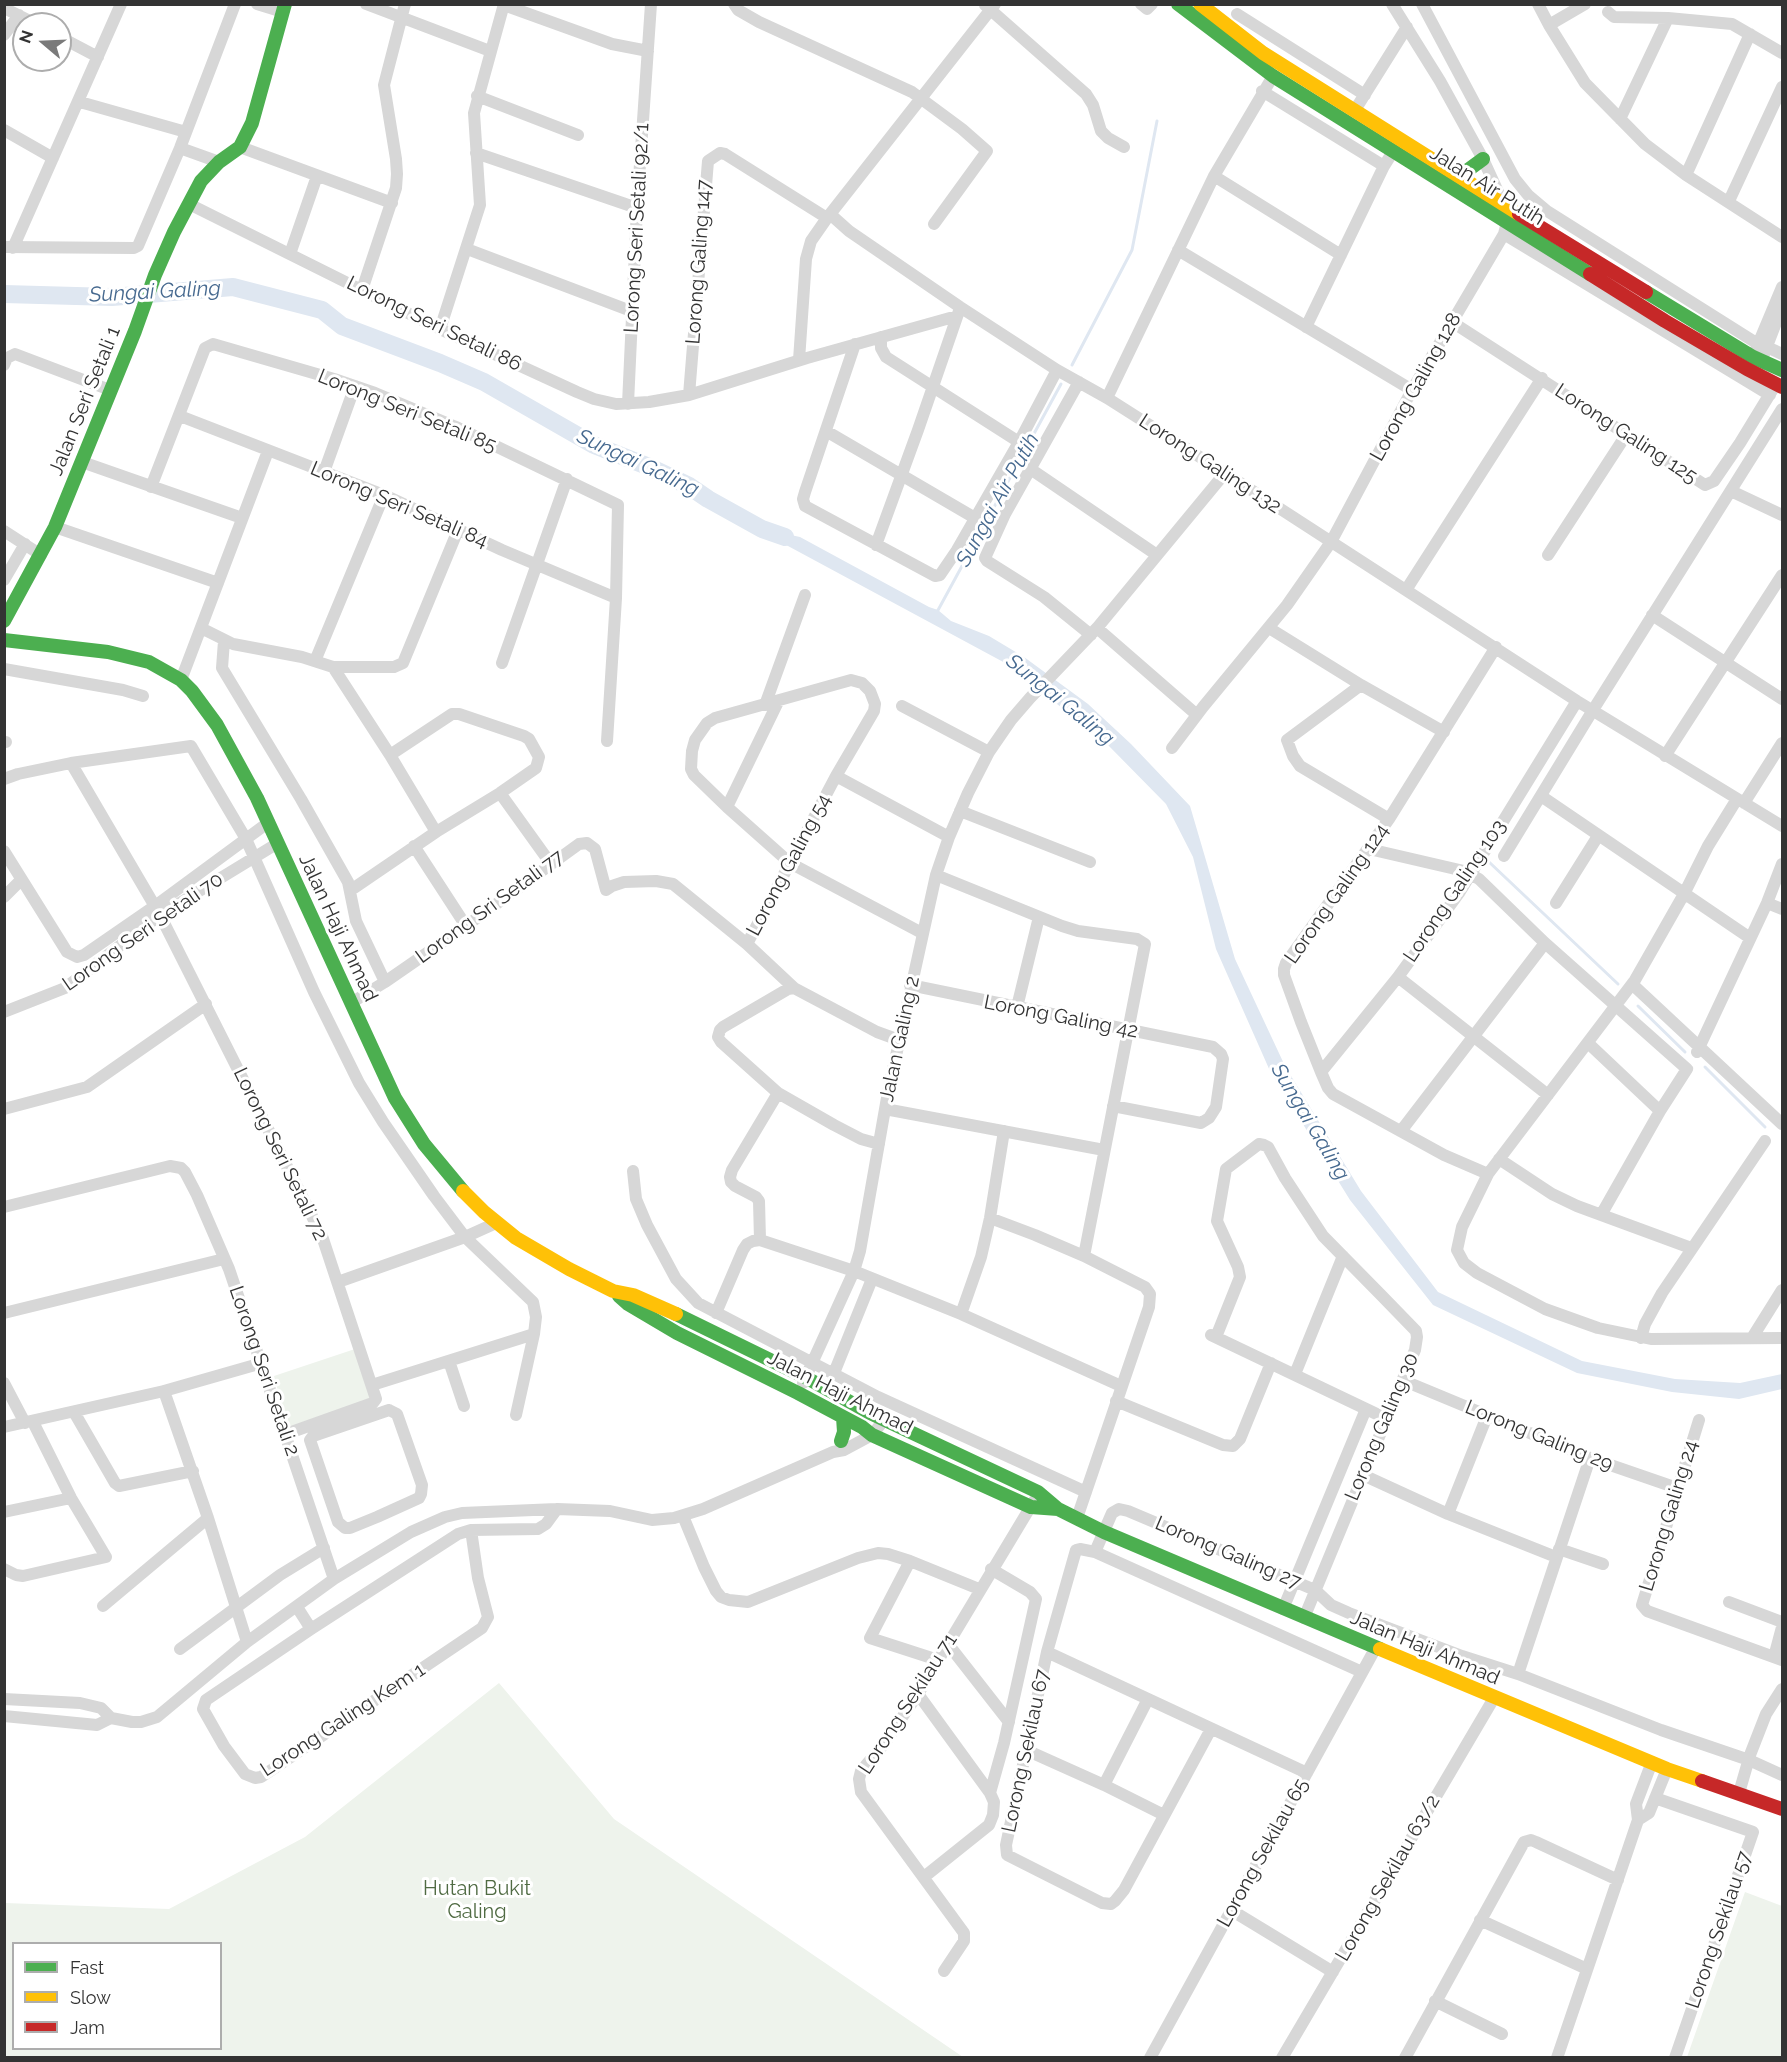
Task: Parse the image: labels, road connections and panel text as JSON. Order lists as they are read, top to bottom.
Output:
{
  "streets": {
    "street": [
      "Jalan Air Putih",
      "Lorong Seri Setali 92/1",
      "Lorong Galing 147",
      "Lorong Seri Setali 86",
      "Lorong Galing 128",
      "Jalan Seri Setali 1",
      "Lorong Seri Setali 85",
      "Lorong Galing 125",
      "Lorong Galing 132",
      "Lorong Seri Setali 84",
      "Lorong Galing 54",
      "Lorong Galing 103",
      "Lorong Galing 124",
      "Lorong Sri Setali 77",
      "Jalan Haji Ahmad",
      "Lorong Seri Setali 70",
      "Lorong Galing 42",
      "Jalan Galing 2",
      "Lorong Seri Setali 72",
      "Lorong Seri Setali 2",
      "Lorong Galing 30",
      "Lorong Galing 29",
      "Lorong Galing 24",
      "Lorong Galing 27",
      "Lorong Sekilau 71",
      "Lorong Galing Kem 1",
      "Lorong Sekilau 67",
      "Lorong Sekilau 65",
      "Lorong Sekilau 63/2",
      "Lorong Sekilau 57"
    ]
  },
  "crossings": [
    ["Jalan Air Putih", "Lorong Galing 128"],
    ["Jalan Air Putih", "Lorong Galing 125"],
    ["Lorong Seri Setali 92/1", "Lorong Seri Setali 86"],
    ["Lorong Galing 147", "Lorong Seri Setali 86"],
    ["Lorong Galing 147", "Lorong Galing 132"],
    ["Lorong Seri Setali 86", "Jalan Seri Setali 1"],
    ["Lorong Seri Setali 86", "Lorong Galing 132"],
    ["Lorong Galing 128", "Lorong Galing 125"],
    ["Lorong Galing 128", "Lorong Galing 132"],
    ["Lorong Seri Setali 85", "Lorong Seri Setali 84"],
    ["Lorong Galing 132", "Lorong Galing 103"],
    ["Lorong Galing 132", "Lorong Galing 124"],
    ["Lorong Galing 132", "Jalan Galing 2"],
    ["Lorong Galing 54", "Lorong Sri Setali 77"],
    ["Lorong Galing 103", "Lorong Galing 124"],
    ["Lorong Sri Setali 77", "Jalan Haji Ahmad"],
    ["Jalan Haji Ahmad", "Lorong Seri Setali 70"],
    ["Jalan Haji Ahmad", "Jalan Galing 2"],
    ["Jalan Haji Ahmad", "Lorong Galing 30"],
    ["Jalan Haji Ahmad", "Lorong Galing 27"],
    ["Jalan Haji Ahmad", "Lorong Sekilau 71"],
    ["Jalan Haji Ahmad", "Lorong Sekilau 65"],
    ["Jalan Haji Ahmad", "Lorong Sekilau 63/2"],
    ["Lorong Seri Setali 70", "Lorong Seri Setali 72"],
    ["Lorong Galing 42", "Jalan Galing 2"],
    ["Lorong Seri Setali 72", "Lorong Seri Setali 2"],
    ["Lorong Galing 30", "Lorong Galing 29"],
    ["Lorong Galing 30", "Lorong Galing 27"],
    ["Lorong Galing 29", "Lorong Galing 24"]
  ],
  "water": ["Sungai Galing", "Sungai Air Putih"],
  "parks": ["Hutan Bukit Galing"],
  "legend": ["Fast", "Slow", "Jam"],
  "north": "left"
}
